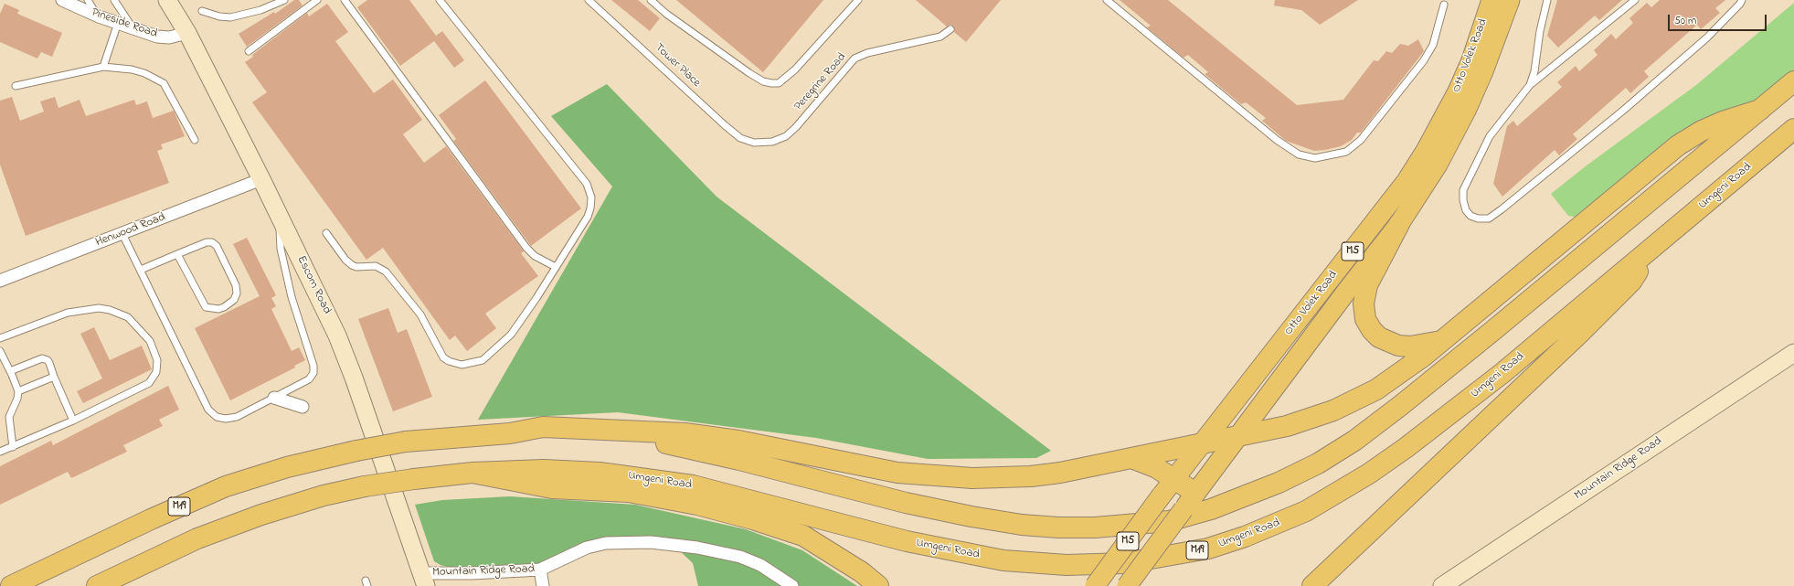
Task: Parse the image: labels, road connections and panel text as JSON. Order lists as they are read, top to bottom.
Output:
{
  "streets": {
    "highway": ["Umgeni Road", "M19"],
    "main road": ["Otto Volek Road", "M5"],
    "street": [
      "Pineside Road",
      "Henwood Road",
      "Escom Road",
      "Mountain Ridge Road"
    ],
    "lane": ["Tower Place", "Peregrine Road"]
  },
  "crossings": [
    ["Pineside Road", "Escom Road"],
    ["Tower Place", "Peregrine Road"],
    ["Umgeni Road", "M19"],
    ["Henwood Road", "Escom Road"],
    ["Escom Road", "Mountain Ridge Road"]
  ],
  "scale_bar": "50 m"
}
